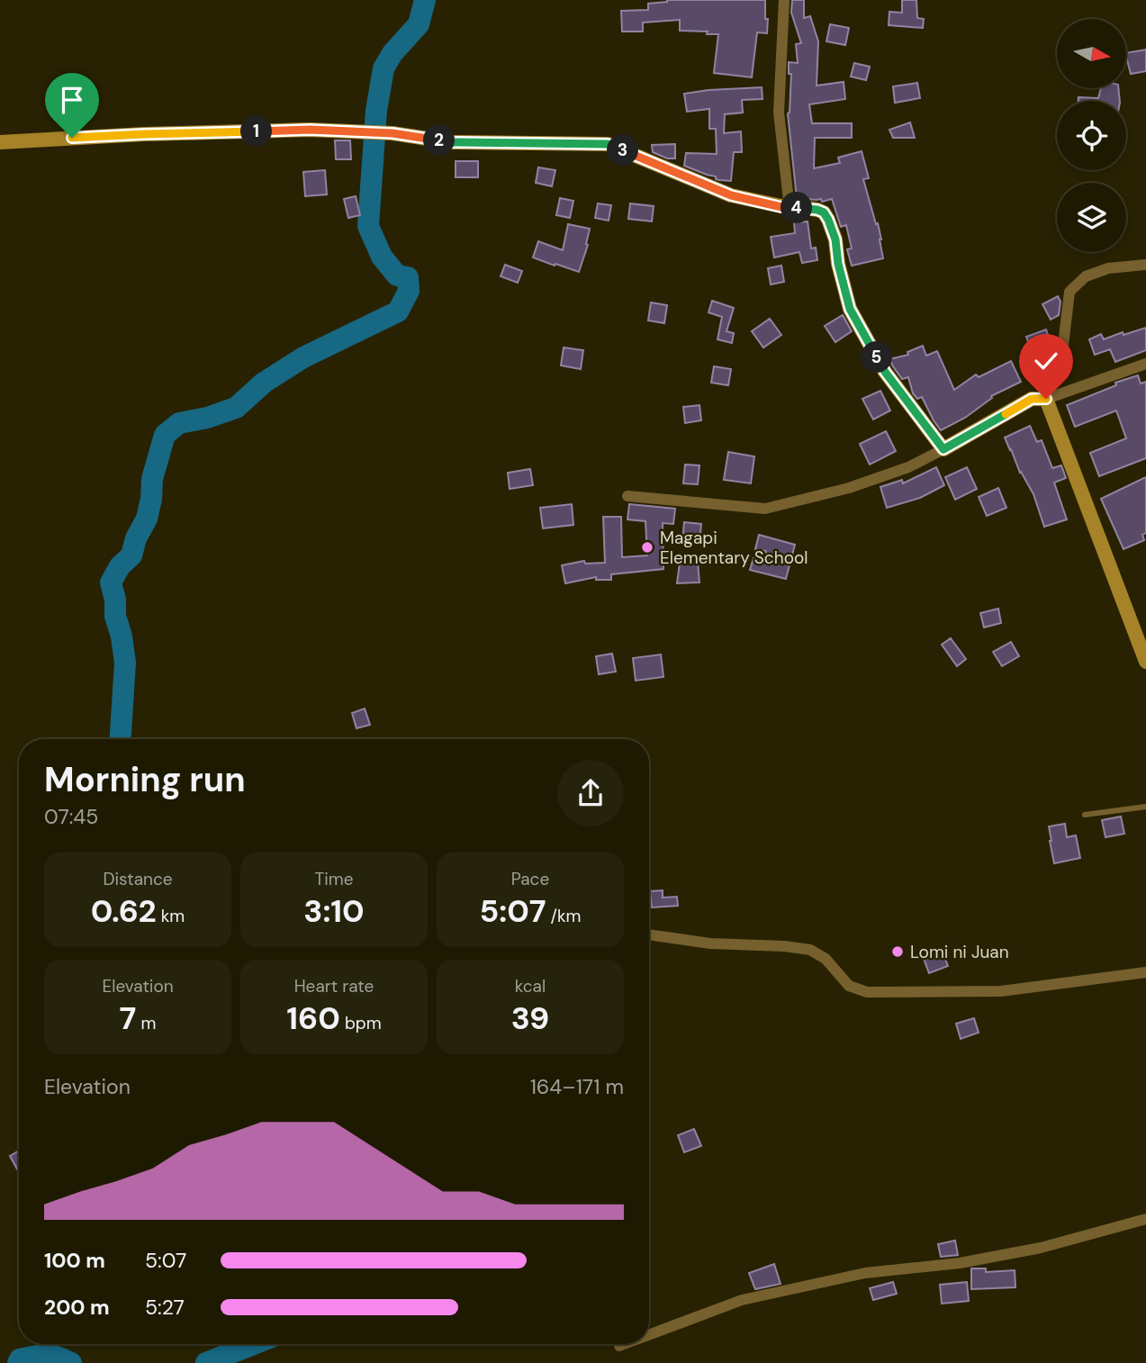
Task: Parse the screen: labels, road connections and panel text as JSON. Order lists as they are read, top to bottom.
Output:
{
  "places": ["Magapi Elementary School", "Lomi ni Juan"],
  "north": "right",
  "page": {
    "pins": [
      "1",
      "2",
      "3",
      "4",
      "5"
    ],
    "heading": ["Morning run", "07:45"],
    "stats": [
      ["Distance", "0.62 km"],
      ["Time", "3:10"],
      ["Pace", "5:07 /km"],
      ["Elevation", "7 m"],
      ["Heart rate", "160 bpm"],
      ["kcal", "39"]
    ],
    "chart": ["Elevation", "164–171 m"],
    "list": [
      {
        "name": "100 m",
        "note": "5:07"
      },
      {
        "name": "200 m",
        "note": "5:27"
      }
    ]
  }
}
